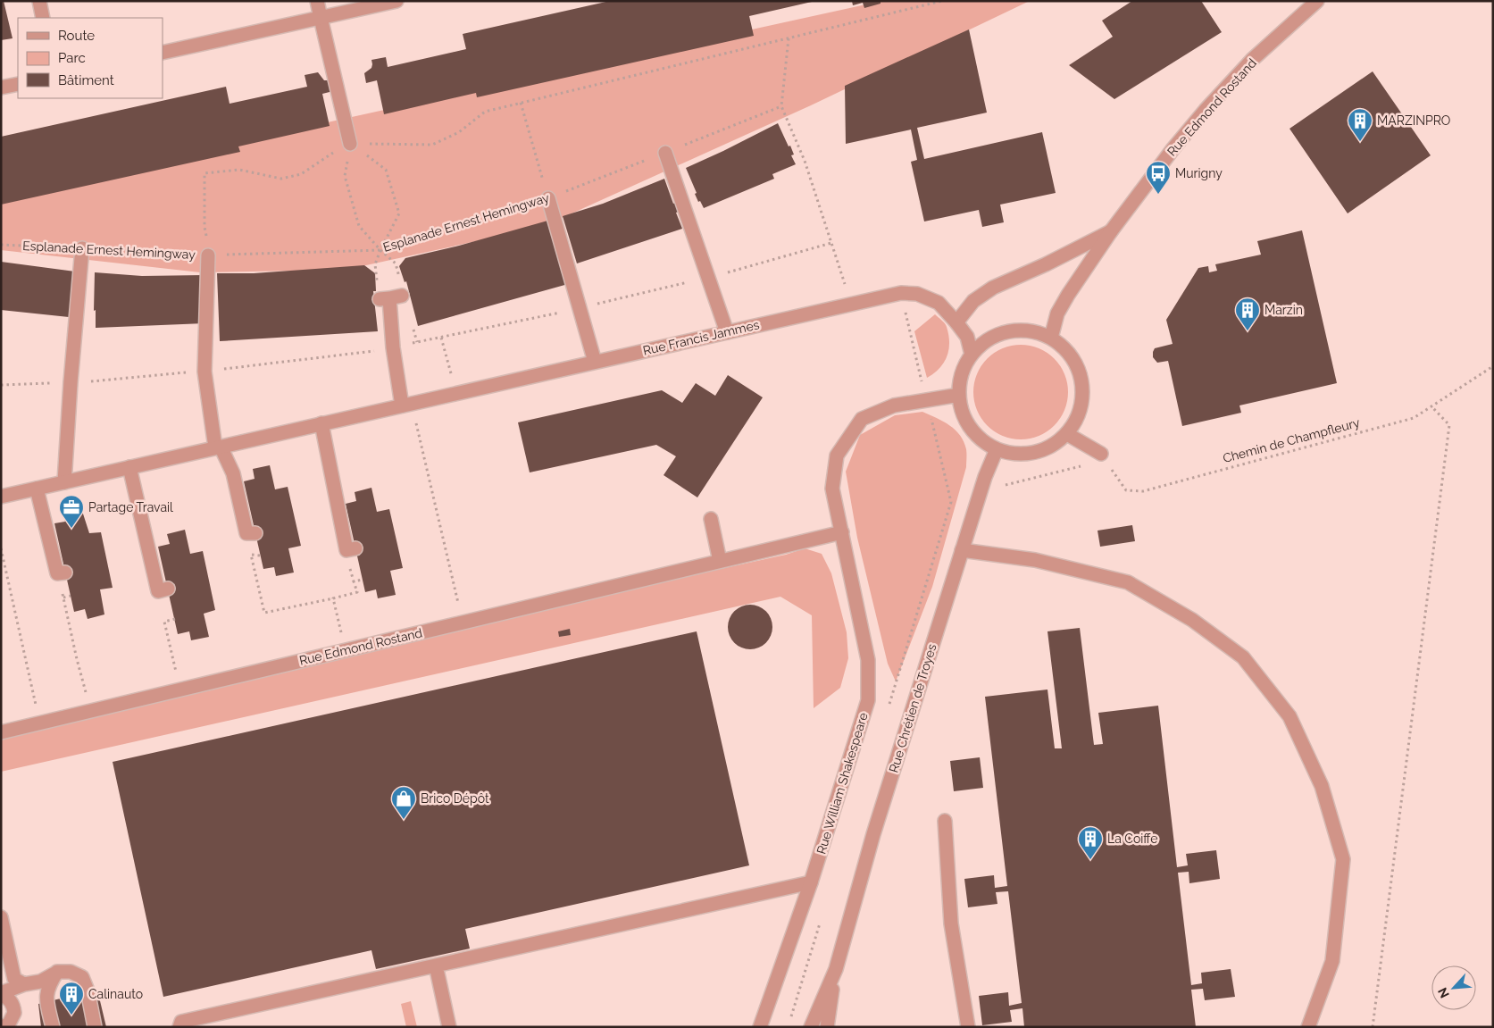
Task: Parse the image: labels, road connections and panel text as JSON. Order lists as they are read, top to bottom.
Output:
{
  "streets": {
    "street": [
      "Rue Edmond Rostand",
      "Rue Francis Jammes",
      "Rue Chrétien de Troyes",
      "Rue William Shakespeare"
    ],
    "path": ["Esplanade Ernest Hemingway", "Chemin de Champfleury"]
  },
  "crossings": [
    ["Rue Edmond Rostand", "Rue Francis Jammes"],
    ["Rue Edmond Rostand", "Rue Chrétien de Troyes"],
    ["Rue Edmond Rostand", "Rue William Shakespeare"],
    ["Rue Francis Jammes", "Rue Chrétien de Troyes"]
  ],
  "places": {
    "building": [
      "MARZINPRO",
      "Marzin",
      "La Coiffe",
      "Calinauto"
    ],
    "bus stop": ["Murigny"],
    "office": ["Partage Travail"],
    "shop": ["Brico Dépôt"]
  },
  "legend": ["Route", "Parc", "Bâtiment"],
  "north": "bottom left"
}
